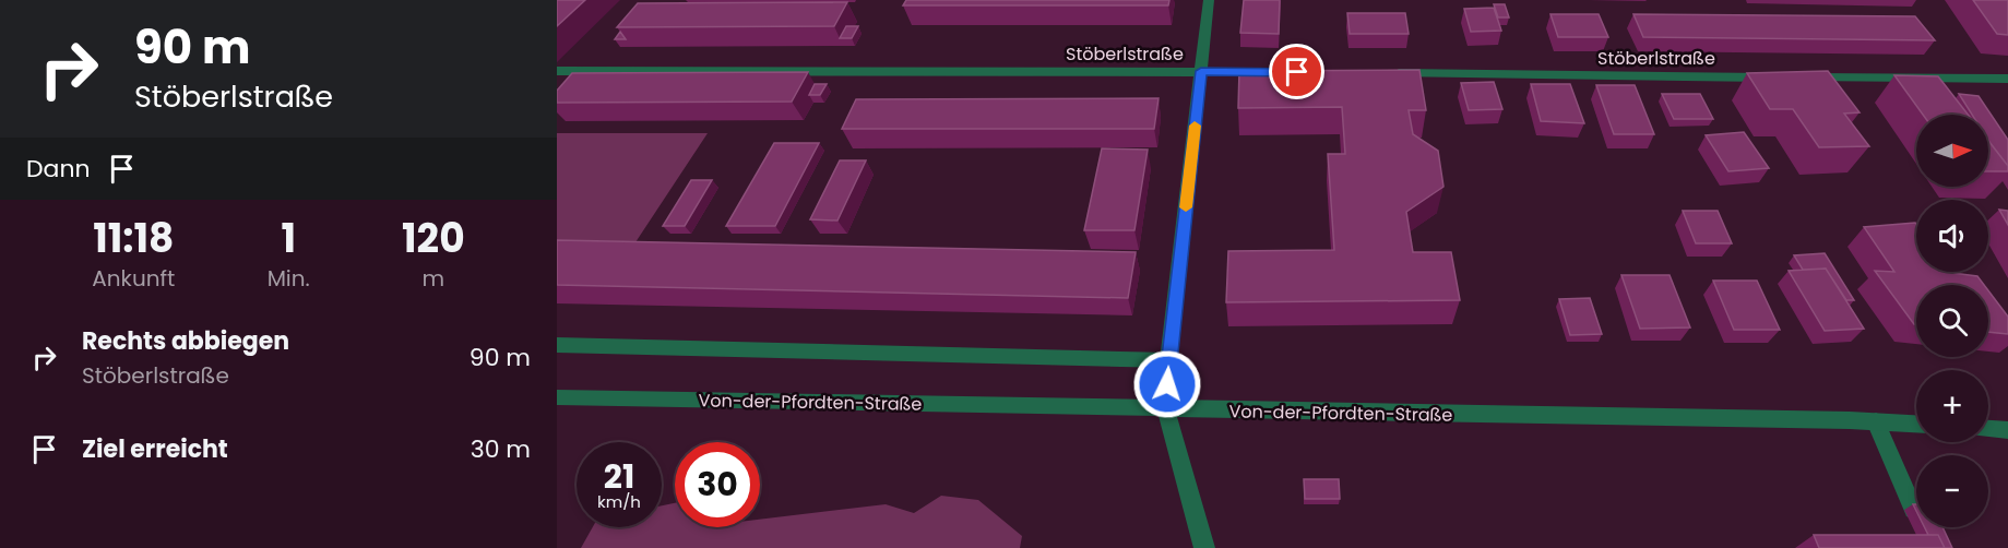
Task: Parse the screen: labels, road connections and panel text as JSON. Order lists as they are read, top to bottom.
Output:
{
  "streets": {
    "street": ["Stöberlstraße", "Von-der-Pfordten-Straße"]
  },
  "north": "right",
  "page": {
    "turn": ["90 m", "Stöberlstraße"],
    "map_buttons": ["+", "−"],
    "then": "Dann",
    "eta": [
      "11:18",
      "Ankunft",
      "1",
      "Min.",
      "120",
      "m"
    ],
    "list": [
      {
        "name": "Rechts abbiegen",
        "note": "Stöberlstraße",
        "value": "90 m"
      },
      {
        "name": "Ziel erreicht",
        "value": "30 m"
      }
    ],
    "speed": "21 km/h",
    "limit": "30"
  }
}
